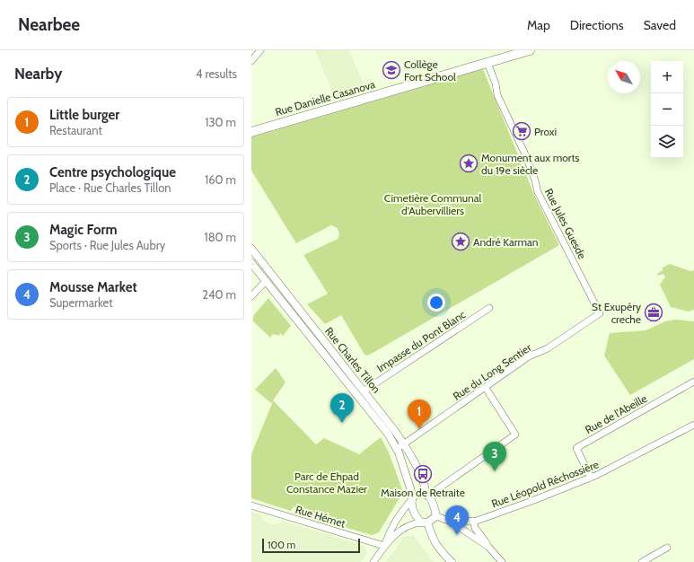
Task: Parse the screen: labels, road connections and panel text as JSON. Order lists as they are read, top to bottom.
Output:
{
  "streets": {
    "main road": ["Rue Danielle Casanova"],
    "street": [
      "Rue Jules Guesde",
      "Impasse du Pont Blanc",
      "Rue Charles Tillon",
      "Rue du Long Sentier",
      "Rue de l'Abeille",
      "Rue Léopold Réchossière",
      "Rue Hémet"
    ]
  },
  "crossings": [
    ["Rue Danielle Casanova", "Rue Jules Guesde"],
    ["Rue Jules Guesde", "Rue du Long Sentier"],
    ["Impasse du Pont Blanc", "Rue Charles Tillon"],
    ["Rue Charles Tillon", "Rue du Long Sentier"],
    ["Rue Charles Tillon", "Rue Léopold Réchossière"],
    ["Rue de l'Abeille", "Rue Léopold Réchossière"]
  ],
  "parks": ["Cimetière Communal d'Aubervilliers", "Parc de Ehpad Constance Mazier"],
  "places": {
    "school or university": ["Collège Fort School"],
    "supermarket": ["Proxi"],
    "place": ["Monument aux morts du 19e siècle", "André Karman"],
    "office": ["St Exupéry creche"],
    "bus stop": ["Maison de Retraite"]
  },
  "scale_bar": "100 m",
  "north": "top left",
  "page": {
    "header": "Nearbee",
    "nav": ["Map", "Directions", "Saved"],
    "heading": ["Nearby", "4 results"],
    "map_buttons": ["+", "−"],
    "list": [
      {
        "mark": "1",
        "name": "Little burger",
        "note": "Restaurant",
        "value": "130 m"
      },
      {
        "mark": "2",
        "name": "Centre psychologique",
        "note": "Place · Rue Charles Tillon",
        "value": "160 m"
      },
      {
        "mark": "3",
        "name": "Magic Form",
        "note": "Sports · Rue Jules Aubry",
        "value": "180 m"
      },
      {
        "mark": "4",
        "name": "Mousse Market",
        "note": "Supermarket",
        "value": "240 m"
      }
    ],
    "pins": [
      "2",
      "1",
      "3",
      "4"
    ],
    "scale": "100 m"
  }
}
